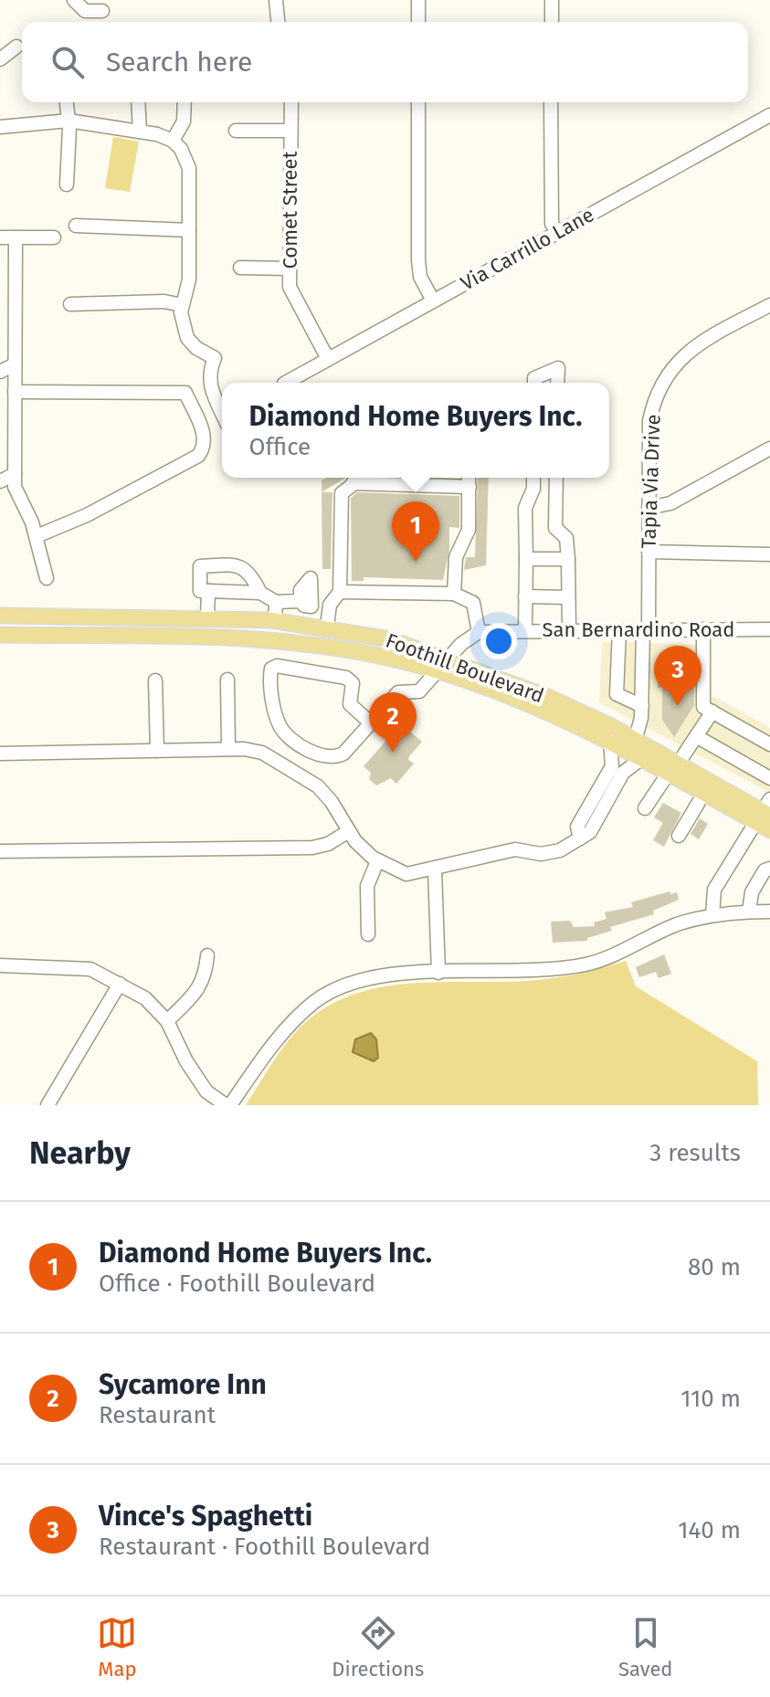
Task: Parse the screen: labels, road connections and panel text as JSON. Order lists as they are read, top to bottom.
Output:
{
  "streets": {
    "main road": ["Foothill Boulevard"],
    "street": [
      "Comet Street",
      "Via Carrillo Lane",
      "Tapia Via Drive",
      "San Bernardino Road"
    ]
  },
  "crossings": [
    ["Comet Street", "Via Carrillo Lane"],
    ["Tapia Via Drive", "San Bernardino Road"],
    ["Tapia Via Drive", "Foothill Boulevard"]
  ],
  "page": {
    "search": "Search here",
    "popup": ["Diamond Home Buyers Inc.", "Office"],
    "pins": ["1", "3", "2"],
    "heading": ["Nearby", "3 results"],
    "list": [
      {
        "mark": "1",
        "name": "Diamond Home Buyers Inc.",
        "note": "Office · Foothill Boulevard",
        "value": "80 m"
      },
      {
        "mark": "2",
        "name": "Sycamore Inn",
        "note": "Restaurant",
        "value": "110 m"
      },
      {
        "mark": "3",
        "name": "Vince's Spaghetti",
        "note": "Restaurant · Foothill Boulevard",
        "value": "140 m"
      }
    ],
    "nav": ["Map", "Directions", "Saved"]
  }
}
